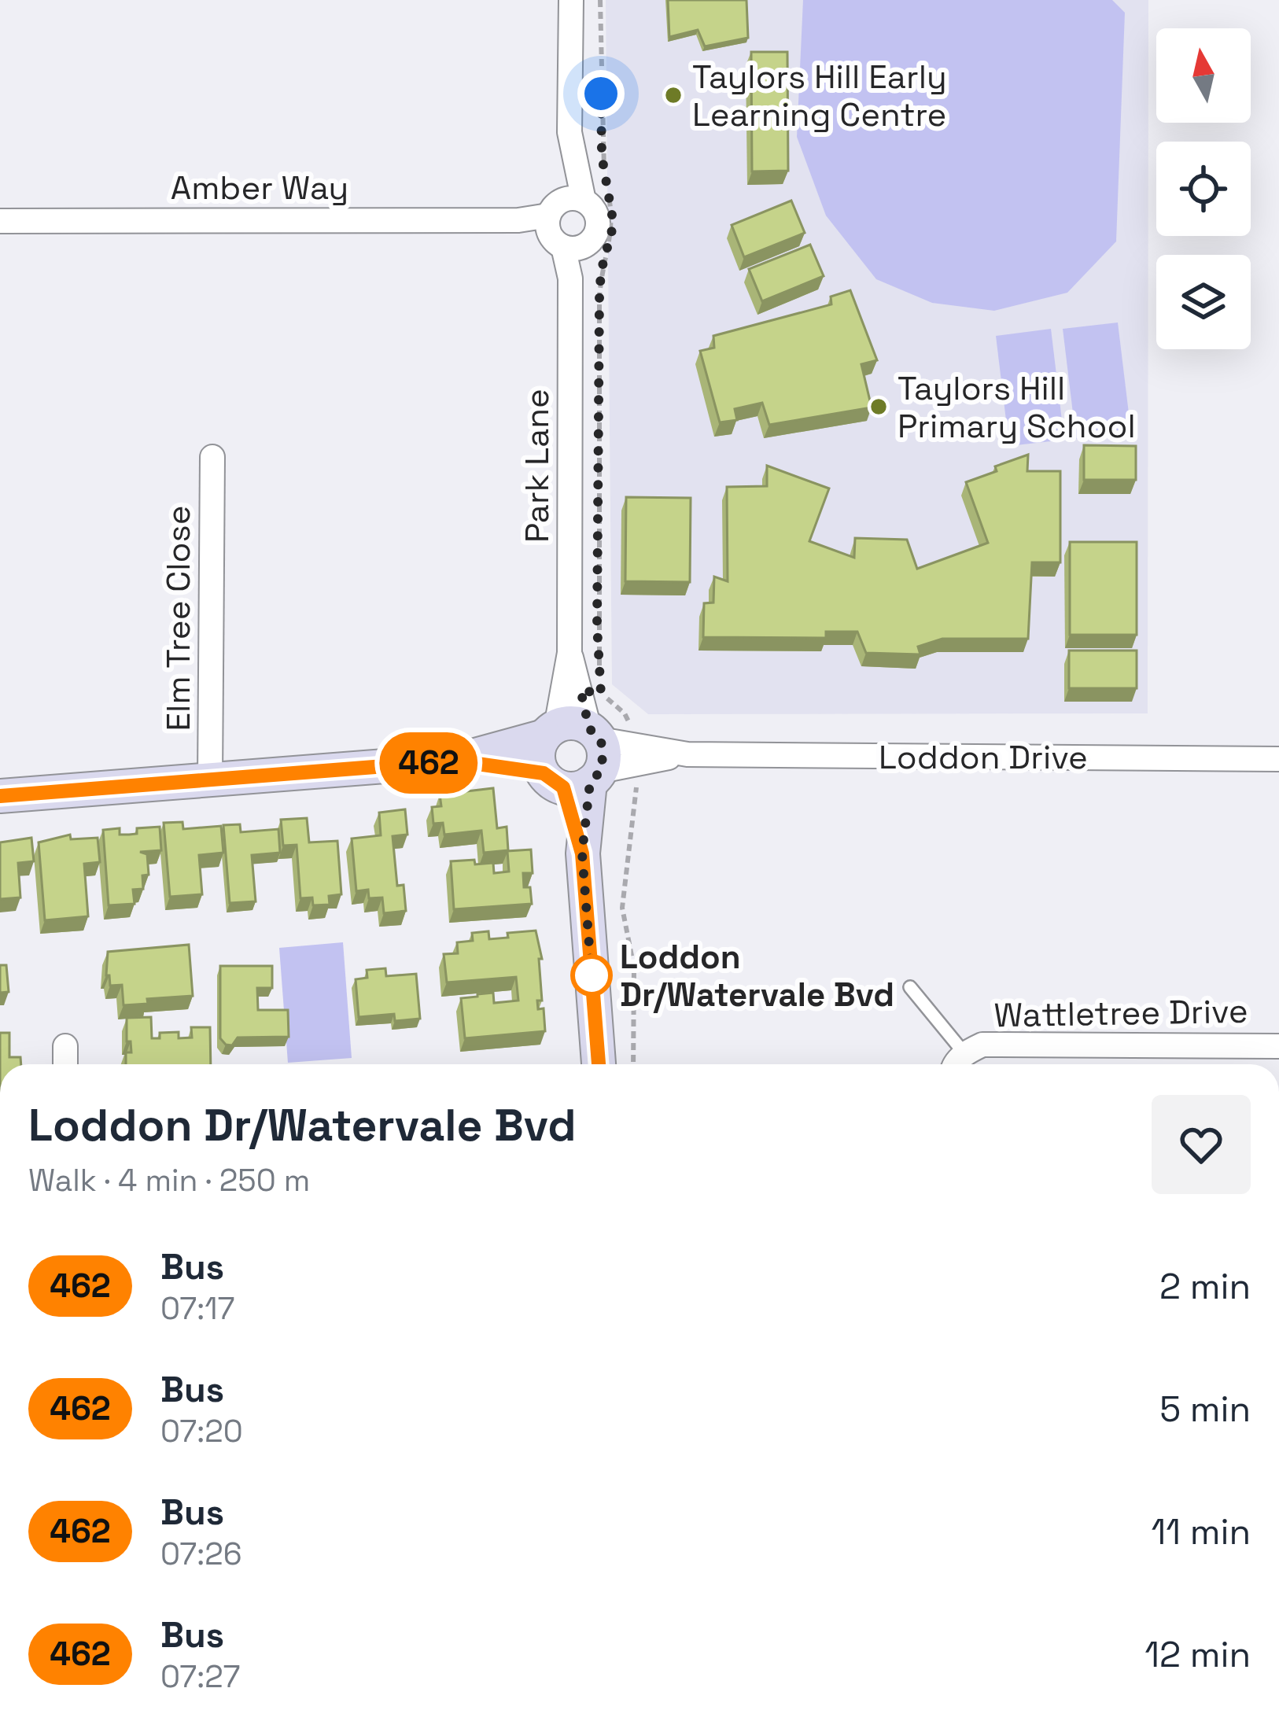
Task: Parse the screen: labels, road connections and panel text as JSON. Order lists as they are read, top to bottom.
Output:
{
  "streets": {
    "street": [
      "Amber Way",
      "Park Lane",
      "Elm Tree Close",
      "Loddon Drive",
      "Wattletree Drive"
    ]
  },
  "crossings": [
    ["Amber Way", "Park Lane"],
    ["Park Lane", "Loddon Drive"],
    ["Elm Tree Close", "Loddon Drive"]
  ],
  "places": ["Taylors Hill Early Learning Centre", "Taylors Hill Primary School", "Loddon Dr/Watervale Bvd"],
  "lines": ["bus line 462"],
  "north": "top",
  "page": {
    "on_map": "462",
    "heading": ["Loddon Dr/Watervale Bvd", "Walk · 4 min · 250 m"],
    "list": [
      {
        "mark": "462",
        "name": "Bus",
        "note": "07:17",
        "value": "2 min"
      },
      {
        "mark": "462",
        "name": "Bus",
        "note": "07:20",
        "value": "5 min"
      },
      {
        "mark": "462",
        "name": "Bus",
        "note": "07:26",
        "value": "11 min"
      },
      {
        "mark": "462",
        "name": "Bus",
        "note": "07:27",
        "value": "12 min"
      }
    ]
  }
}
